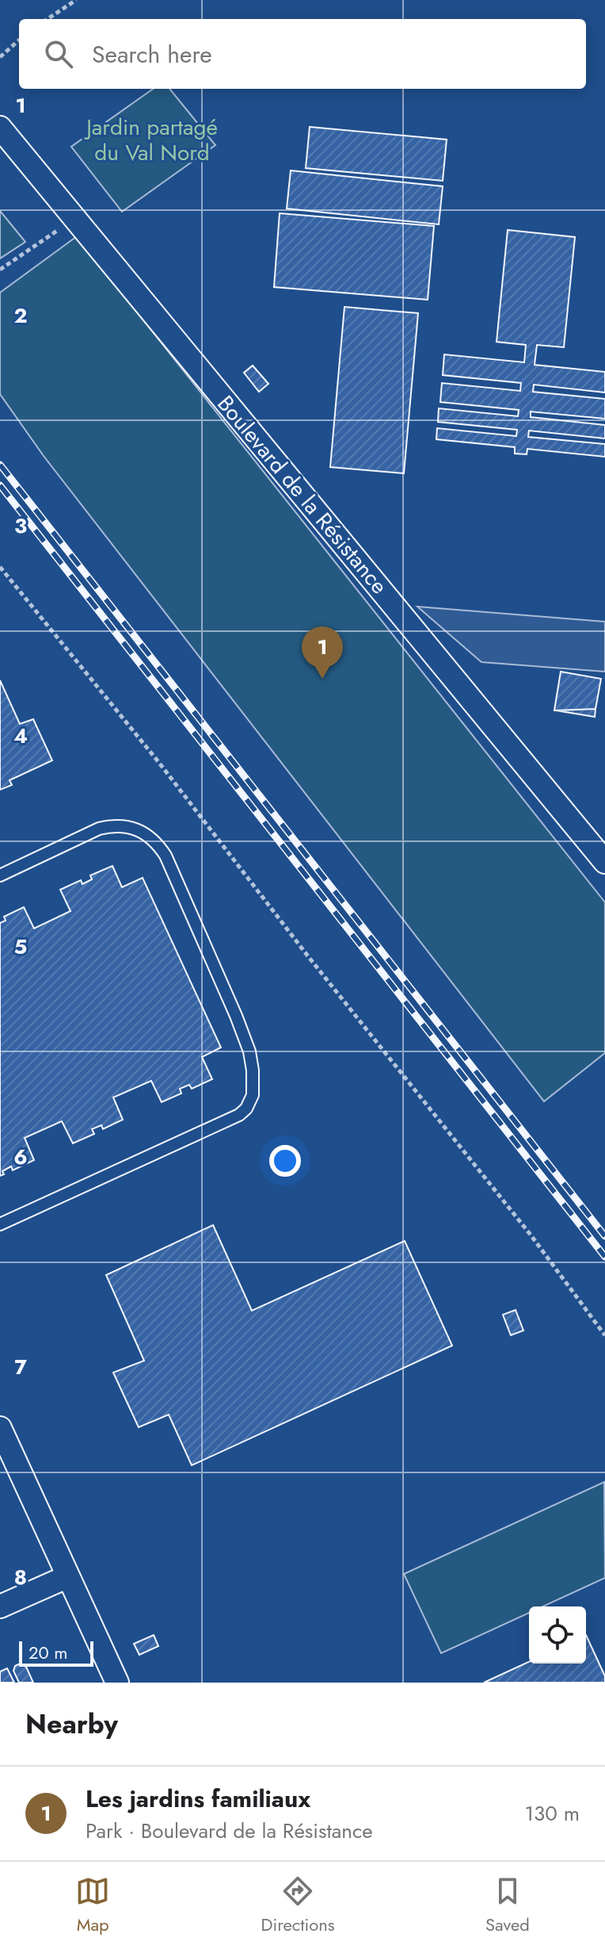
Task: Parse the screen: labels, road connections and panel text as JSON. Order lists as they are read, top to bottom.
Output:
{
  "streets": {
    "street": ["Boulevard de la Résistance"]
  },
  "parks": ["Jardin partagé du Val Nord"],
  "scale_bar": "20 m",
  "page": {
    "search": "Search here",
    "pins": "1",
    "scale": "20 m",
    "heading": "Nearby",
    "list": [
      {
        "mark": "1",
        "name": "Les jardins familiaux",
        "note": "Park · Boulevard de la Résistance",
        "value": "130 m"
      }
    ],
    "nav": ["Map", "Directions", "Saved"]
  },
  "grid": {
    "rows": [
      "1",
      "2",
      "3",
      "4",
      "5",
      "6",
      "7",
      "8"
    ]
  }
}
